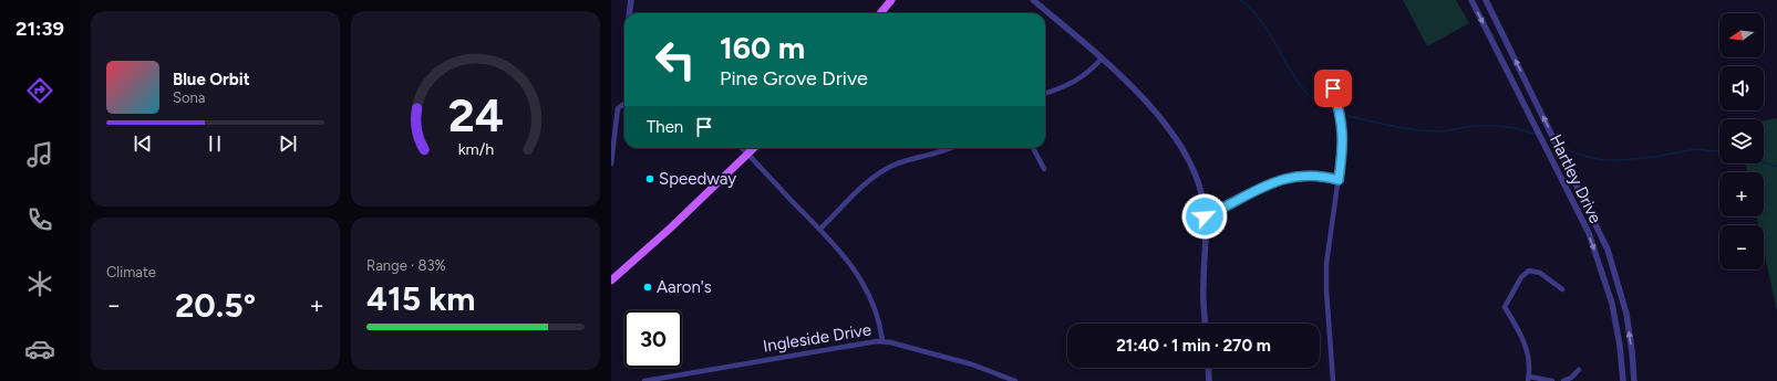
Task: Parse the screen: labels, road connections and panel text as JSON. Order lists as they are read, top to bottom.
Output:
{
  "streets": {
    "street": ["Hartley Drive", "Ingleside Drive"]
  },
  "places": ["Speedway", "Aaron's"],
  "north": "left",
  "page": {
    "tabs": "21:39",
    "map_buttons": ["+", "−"],
    "turn": ["160 m", "Pine Grove Drive"],
    "song": ["Blue Orbit", "Sona"],
    "then": "Then",
    "tile": [
      "Climate",
      ["Range · 83%", "415 km"]
    ],
    "heat": ["−", "20.5°", "+"],
    "limit": "30",
    "trip": "21:40 · 1 min · 270 m",
    "gauge": ["24", "km/h"]
  }
}
